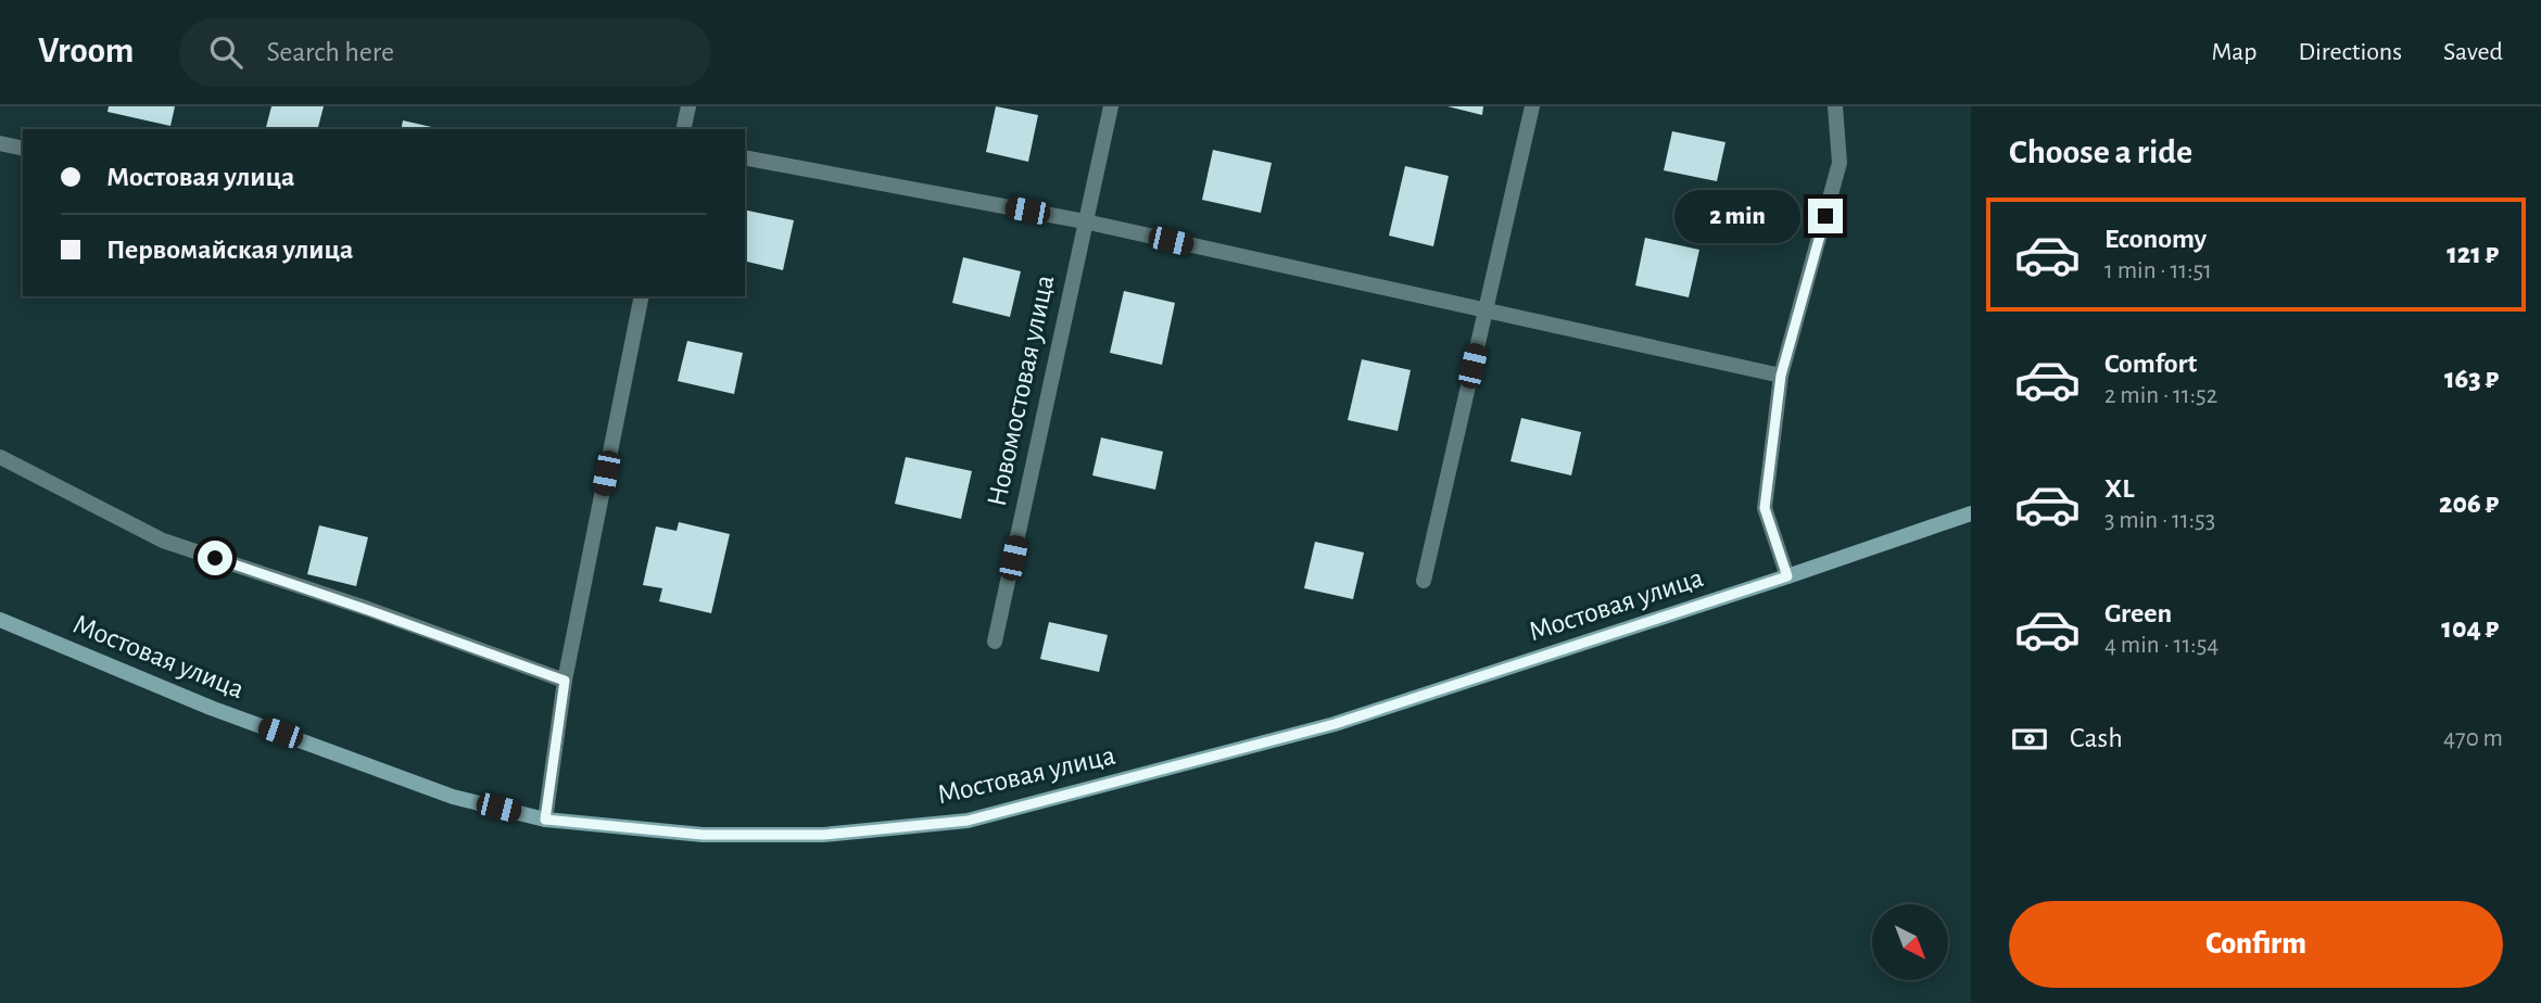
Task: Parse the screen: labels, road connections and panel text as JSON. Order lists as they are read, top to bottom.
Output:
{
  "streets": {
    "main road": ["Мостовая улица"],
    "street": ["Новомостовая улица"]
  },
  "north": "bottom right",
  "page": {
    "header": "Vroom",
    "search": "Search here",
    "nav": ["Map", "Directions", "Saved"],
    "heading": "Choose a ride",
    "banner": ["Мостовая улица", "Первомайская улица"],
    "bubble": "2 min",
    "list": [
      {
        "name": "Economy",
        "note": "1 min · 11:51",
        "value": "121 ₽"
      },
      {
        "name": "Comfort",
        "note": "2 min · 11:52",
        "value": "163 ₽"
      },
      {
        "name": "XL",
        "note": "3 min · 11:53",
        "value": "206 ₽"
      },
      {
        "name": "Green",
        "note": "4 min · 11:54",
        "value": "104 ₽"
      }
    ],
    "pay": ["Cash", "470 m"],
    "buttons": "Confirm"
  }
}
